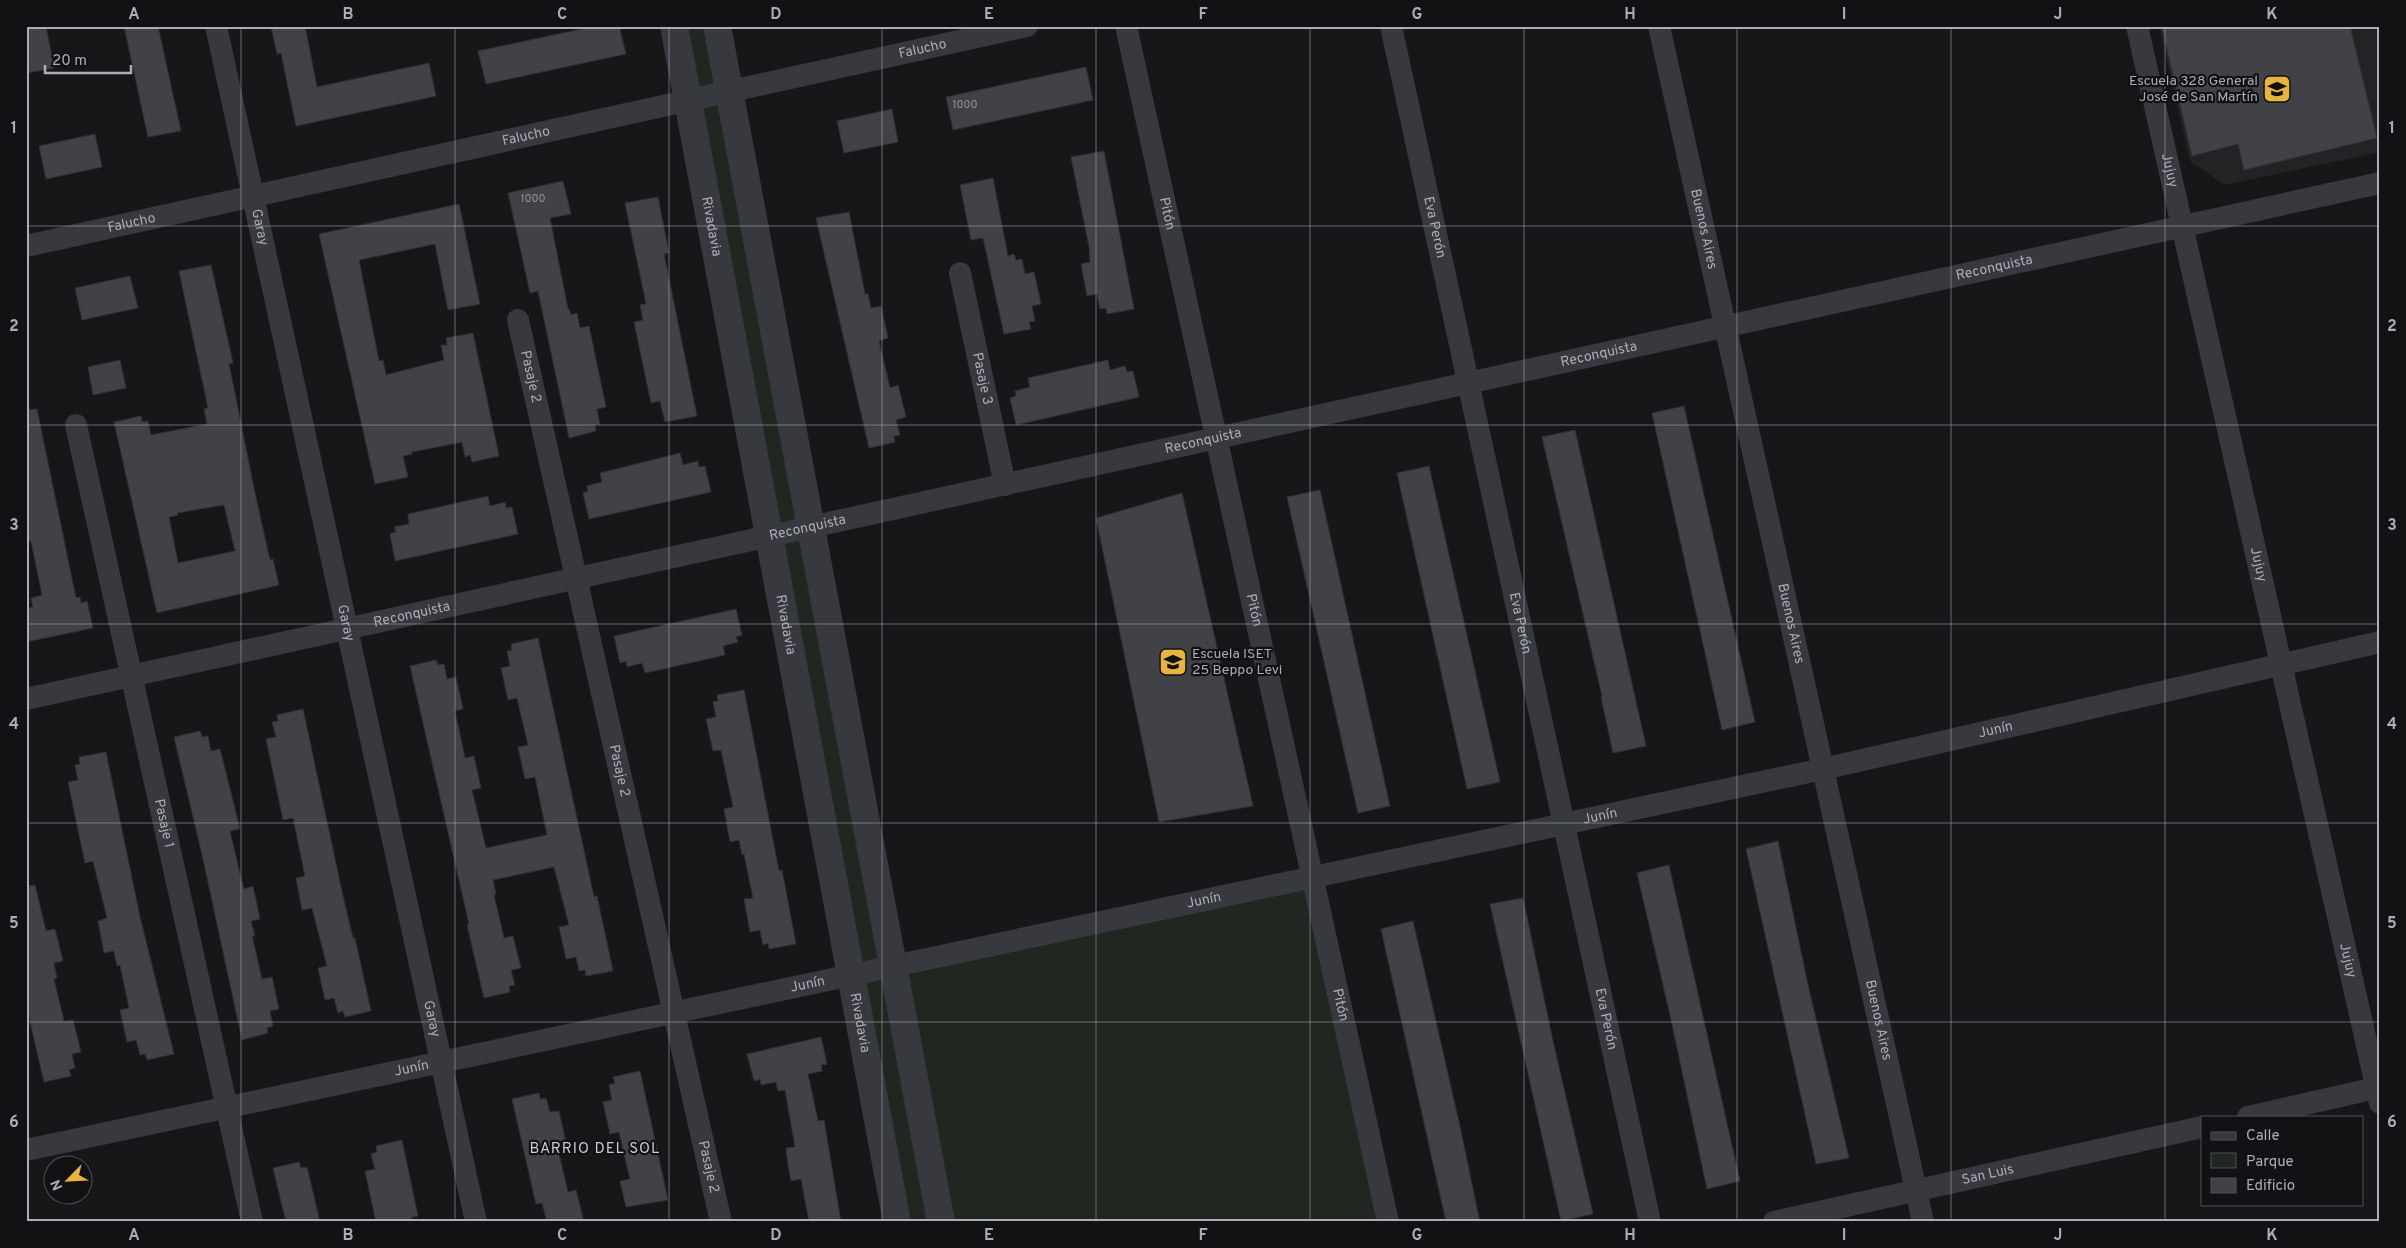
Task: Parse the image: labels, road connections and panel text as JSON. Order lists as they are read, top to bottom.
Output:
{
  "streets": {
    "street": [
      "Falucho",
      "Jujuy",
      "Pitón",
      "Rivadavia",
      "Garay",
      "Eva Perón",
      "Buenos Aires",
      "Reconquista",
      "Pasaje 2",
      "Pasaje 3",
      "Junín",
      "Pasaje 1",
      "San Luis"
    ]
  },
  "crossings": [
    ["Falucho", "Rivadavia"],
    ["Falucho", "Garay"],
    ["Jujuy", "Reconquista"],
    ["Jujuy", "Junín"],
    ["Pitón", "Reconquista"],
    ["Pitón", "Junín"],
    ["Rivadavia", "Reconquista"],
    ["Rivadavia", "Junín"],
    ["Garay", "Reconquista"],
    ["Garay", "Junín"],
    ["Eva Perón", "Reconquista"],
    ["Eva Perón", "Junín"],
    ["Buenos Aires", "Reconquista"],
    ["Buenos Aires", "Junín"],
    ["Buenos Aires", "San Luis"],
    ["Reconquista", "Pasaje 2"],
    ["Reconquista", "Pasaje 3"],
    ["Reconquista", "Pasaje 1"],
    ["Pasaje 2", "Junín"],
    ["Junín", "Pasaje 1"]
  ],
  "districts": ["BARRIO DEL SOL"],
  "places": {
    "school or university": ["Escuela 328 General José de San Martín", "Escuela ISET 25 Beppo Levi"]
  },
  "house_numbers": ["1000", "1000"],
  "legend": ["Calle", "Parque", "Edificio"],
  "scale_bar": "20 m",
  "north": "bottom left",
  "grid": {
    "columns": [
      "A",
      "B",
      "C",
      "D",
      "E",
      "F",
      "G",
      "H",
      "I",
      "J",
      "K"
    ],
    "rows": [
      "1",
      "2",
      "3",
      "4",
      "5",
      "6"
    ]
  }
}
